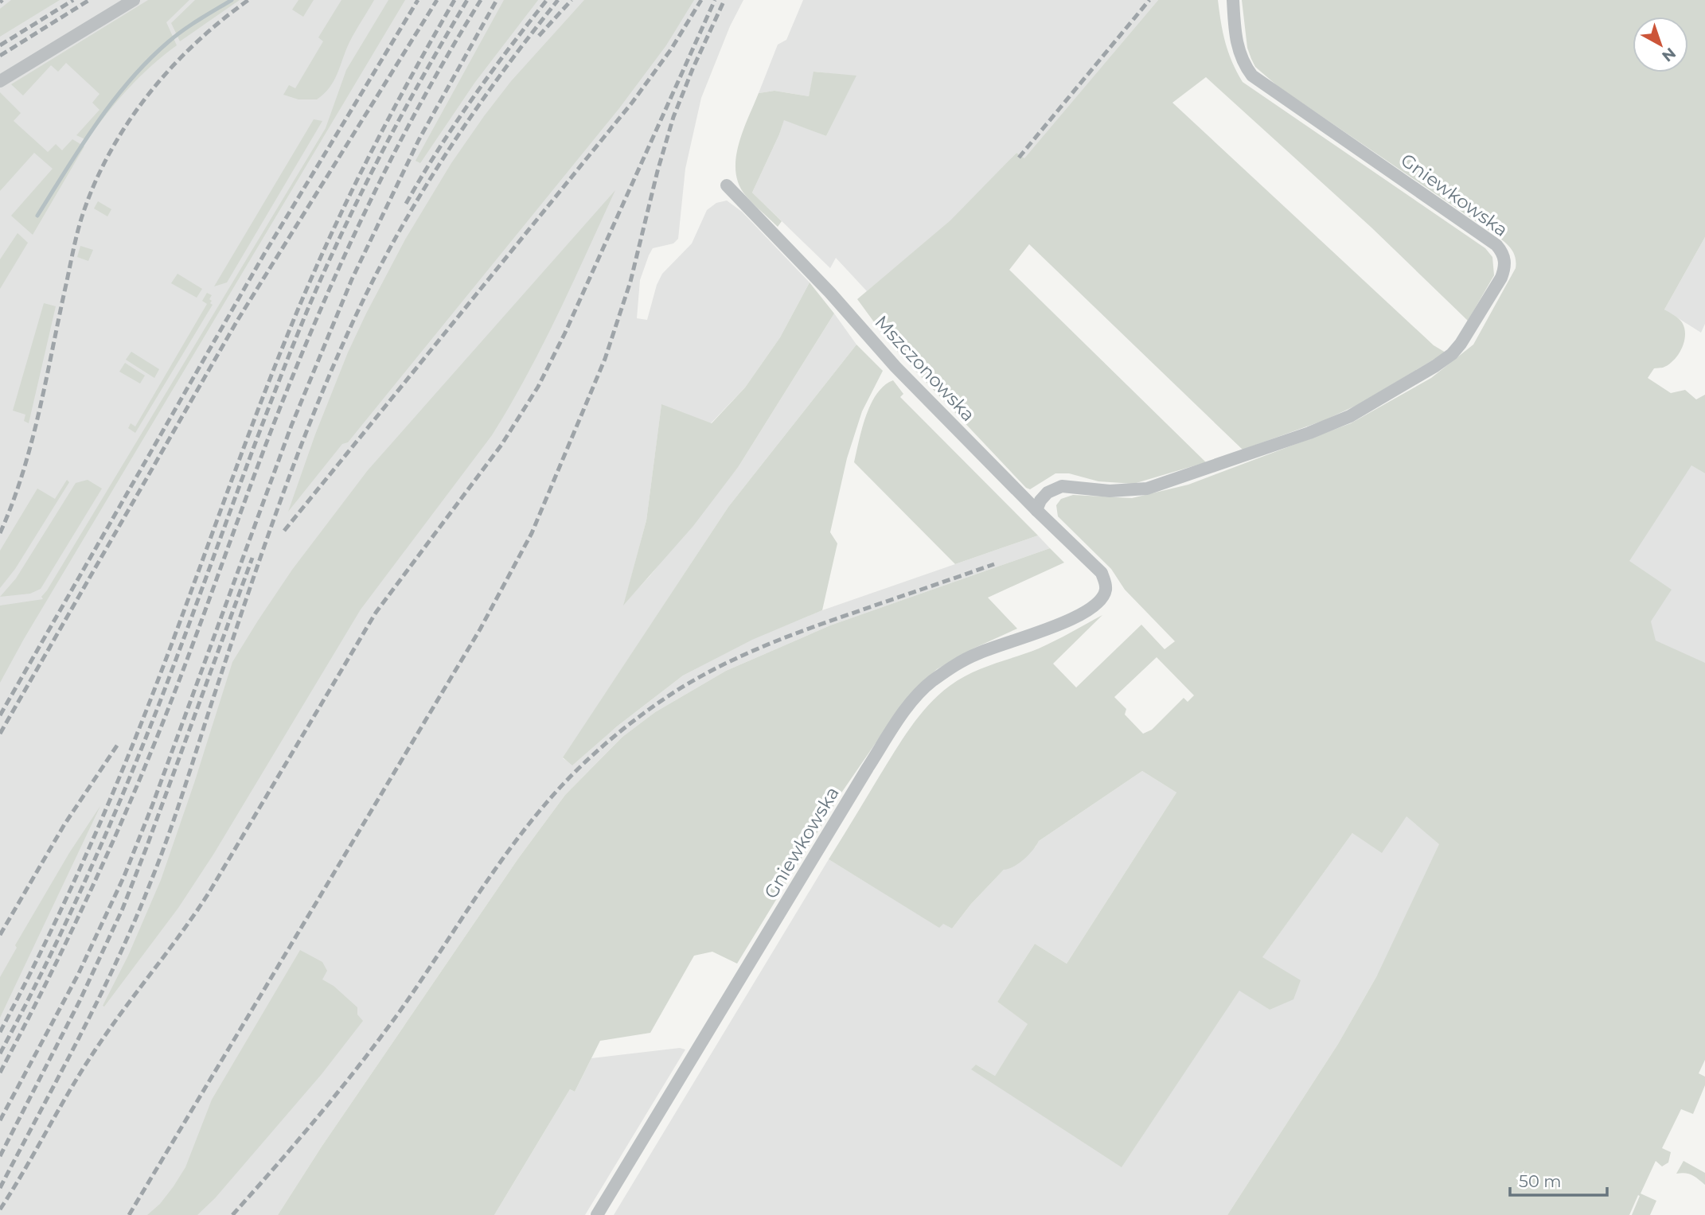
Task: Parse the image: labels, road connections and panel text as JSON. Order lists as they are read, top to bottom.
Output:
{
  "streets": {
    "street": ["Gniewkowska", "Mszczonowska"]
  },
  "crossings": [
    ["Gniewkowska", "Mszczonowska"]
  ],
  "scale_bar": "50 m",
  "north": "bottom right"
}
